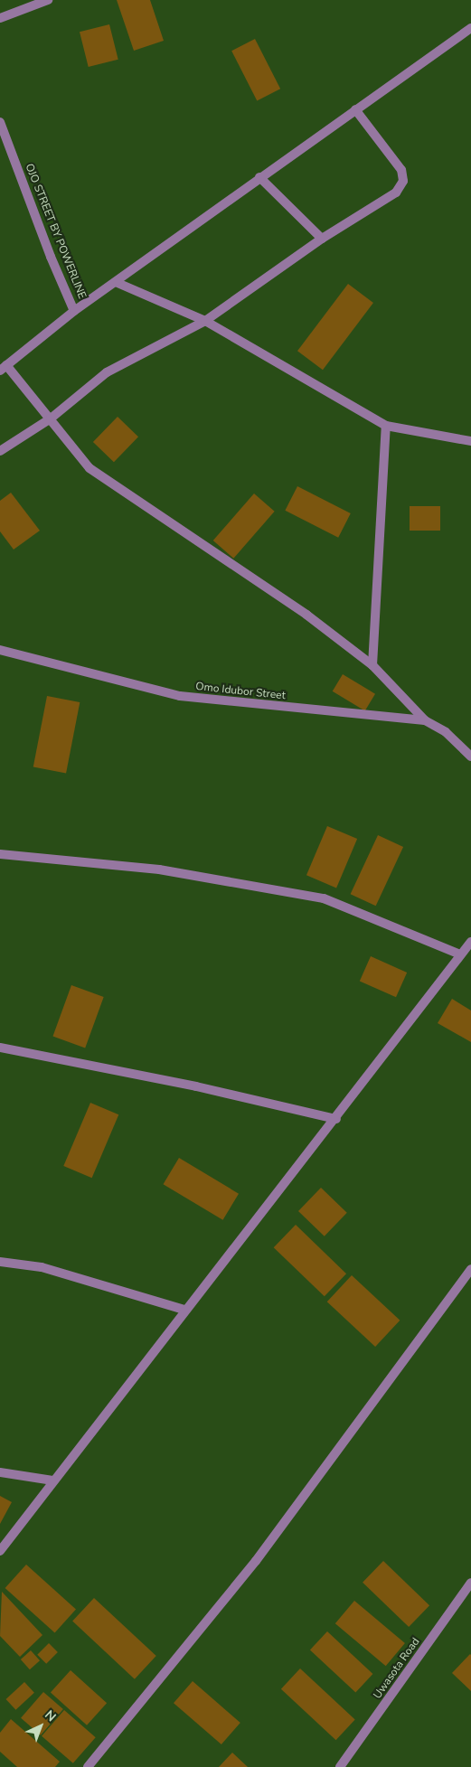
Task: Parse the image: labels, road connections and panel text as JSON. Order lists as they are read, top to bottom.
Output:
{
  "streets": {
    "street": ["OJO STREET BY POWERLINE", "Omo Idubor Street", "Uwasota Road"]
  },
  "north": "top right"
}
